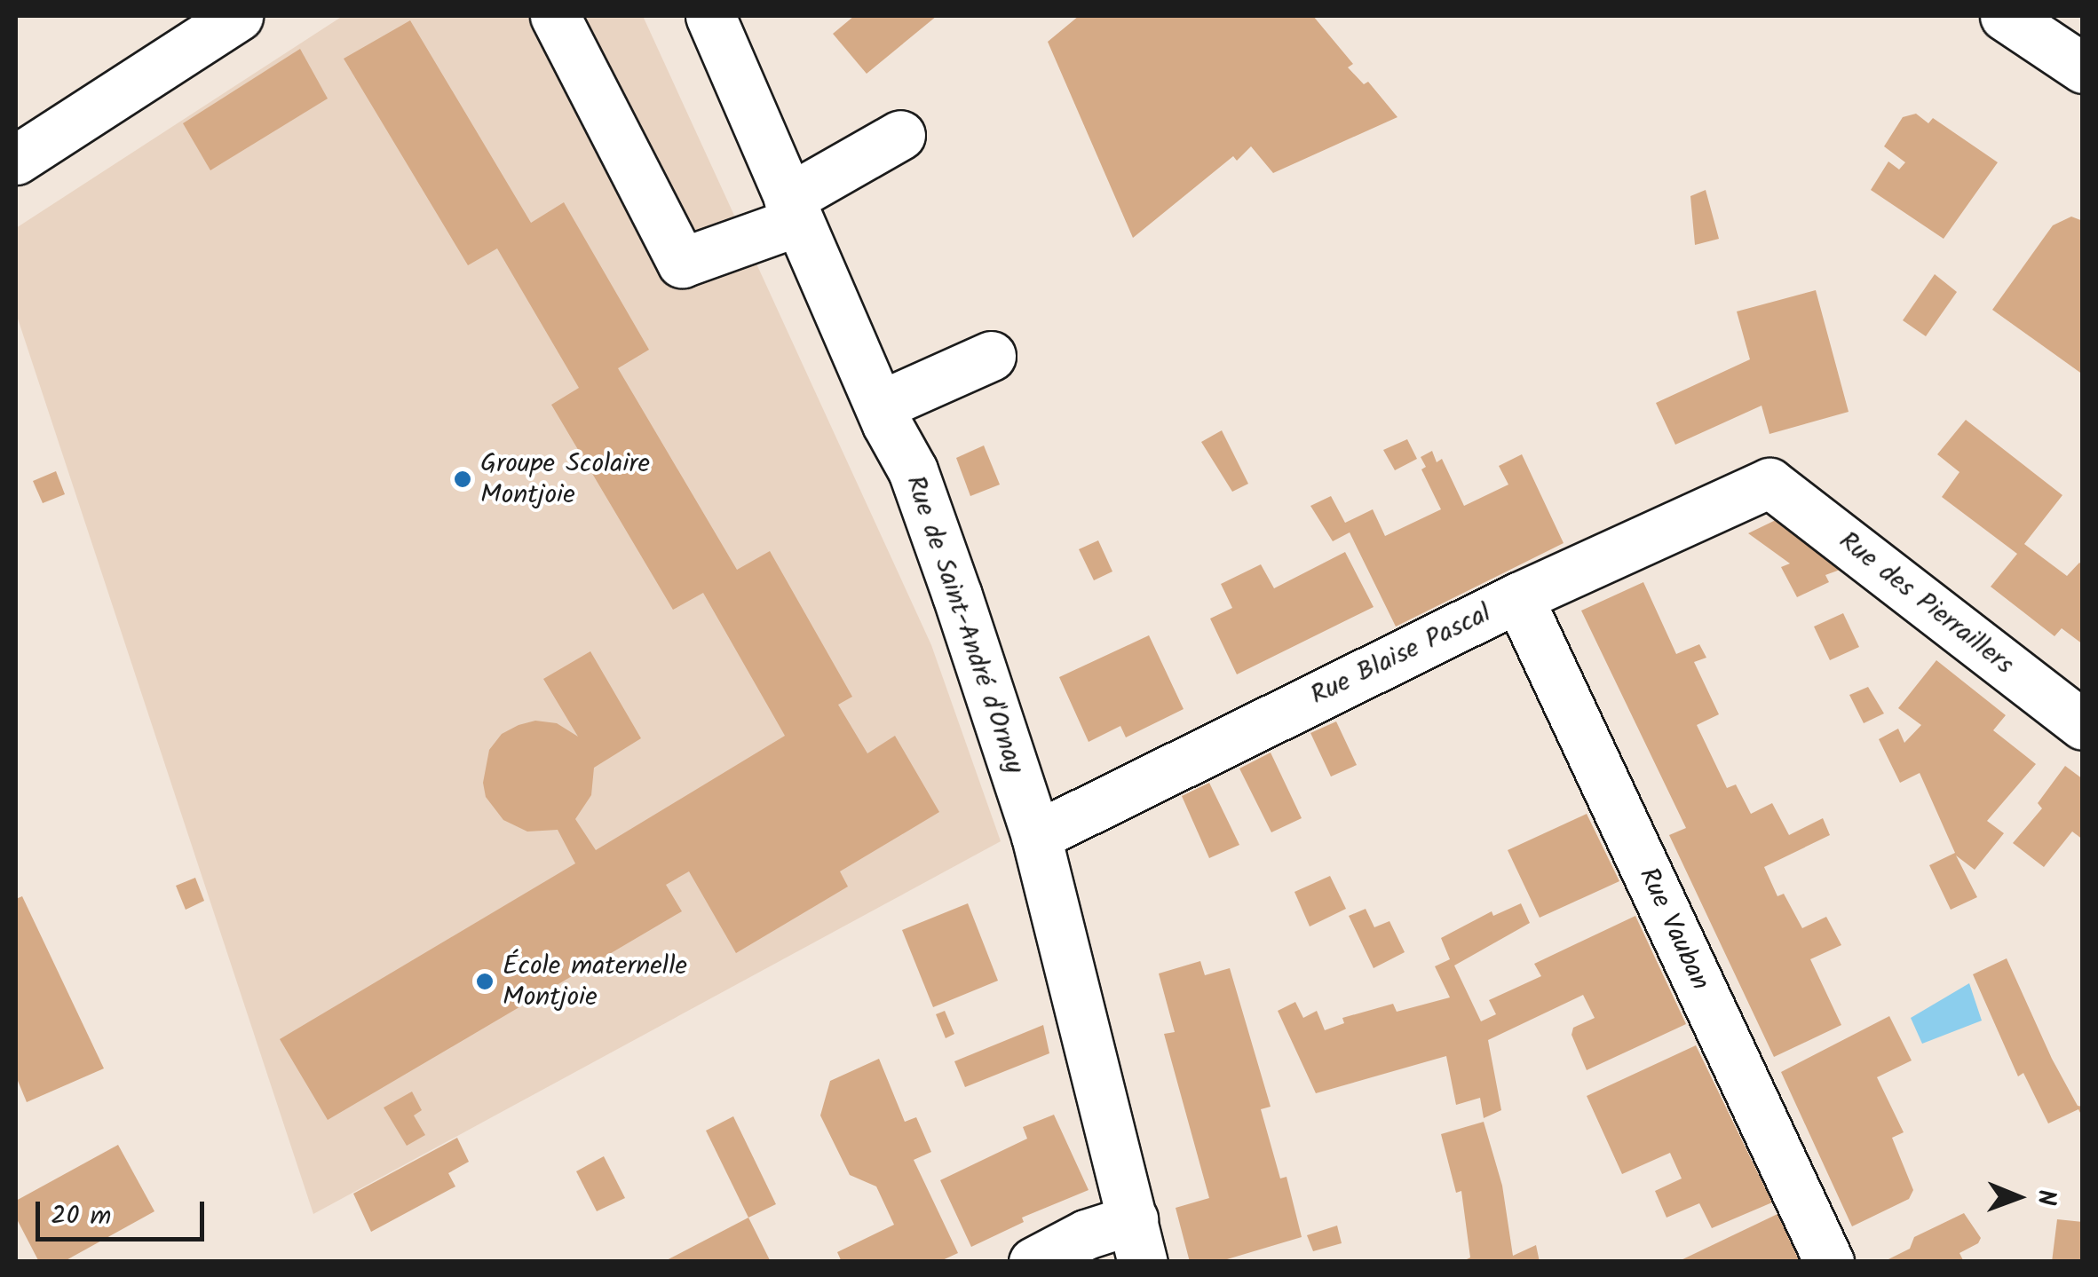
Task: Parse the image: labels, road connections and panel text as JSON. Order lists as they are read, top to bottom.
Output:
{
  "streets": {
    "street": [
      "Rue des Pierraillers",
      "Rue de Saint-André d'Ornay",
      "Rue Blaise Pascal",
      "Rue Vauban"
    ]
  },
  "crossings": [
    ["Rue des Pierraillers", "Rue Blaise Pascal"],
    ["Rue de Saint-André d'Ornay", "Rue Blaise Pascal"],
    ["Rue Blaise Pascal", "Rue Vauban"]
  ],
  "places": ["Groupe Scolaire Montjoie", "École maternelle Montjoie"],
  "scale_bar": "20 m",
  "north": "right"
}
